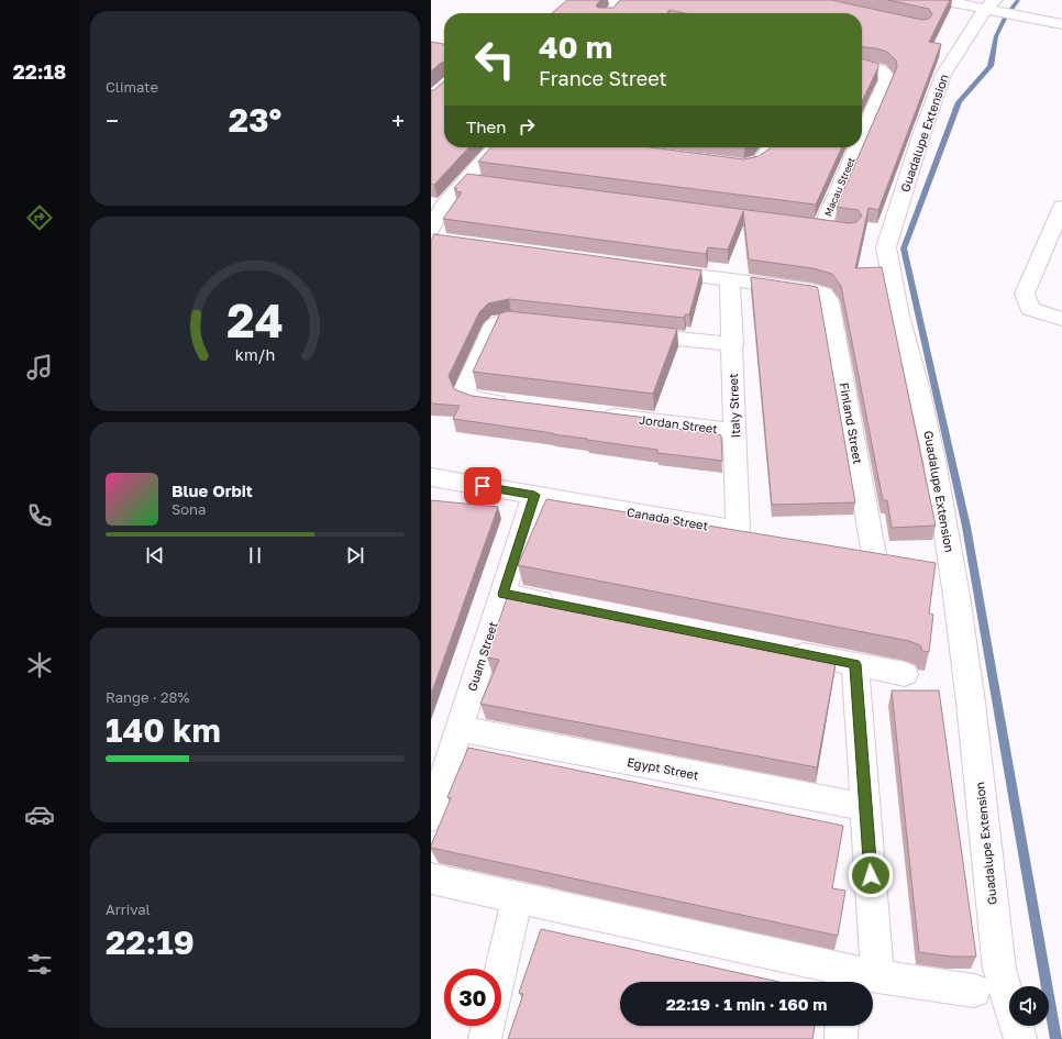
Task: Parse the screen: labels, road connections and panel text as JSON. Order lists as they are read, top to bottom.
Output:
{
  "streets": {
    "street": [
      "Guadalupe Extension",
      "Macau Street",
      "Italy Street",
      "Finland Street",
      "Jordan Street",
      "Canada Street",
      "Guam Street",
      "Egypt Street"
    ]
  },
  "crossings": [
    ["Italy Street", "Finland Street"],
    ["Italy Street", "Jordan Street"],
    ["Italy Street", "Canada Street"],
    ["Canada Street", "Guam Street"],
    ["Guam Street", "Egypt Street"]
  ],
  "page": {
    "tabs": "22:18",
    "tile": [
      "Climate",
      ["Range · 28%", "140 km"],
      ["Arrival", "22:19"]
    ],
    "turn": ["40 m", "France Street"],
    "heat": ["−", "23°", "+"],
    "then": "Then",
    "song": ["Blue Orbit", "Sona"],
    "limit": "30",
    "trip": "22:19 · 1 min · 160 m",
    "gauge": ["24", "km/h"]
  }
}
